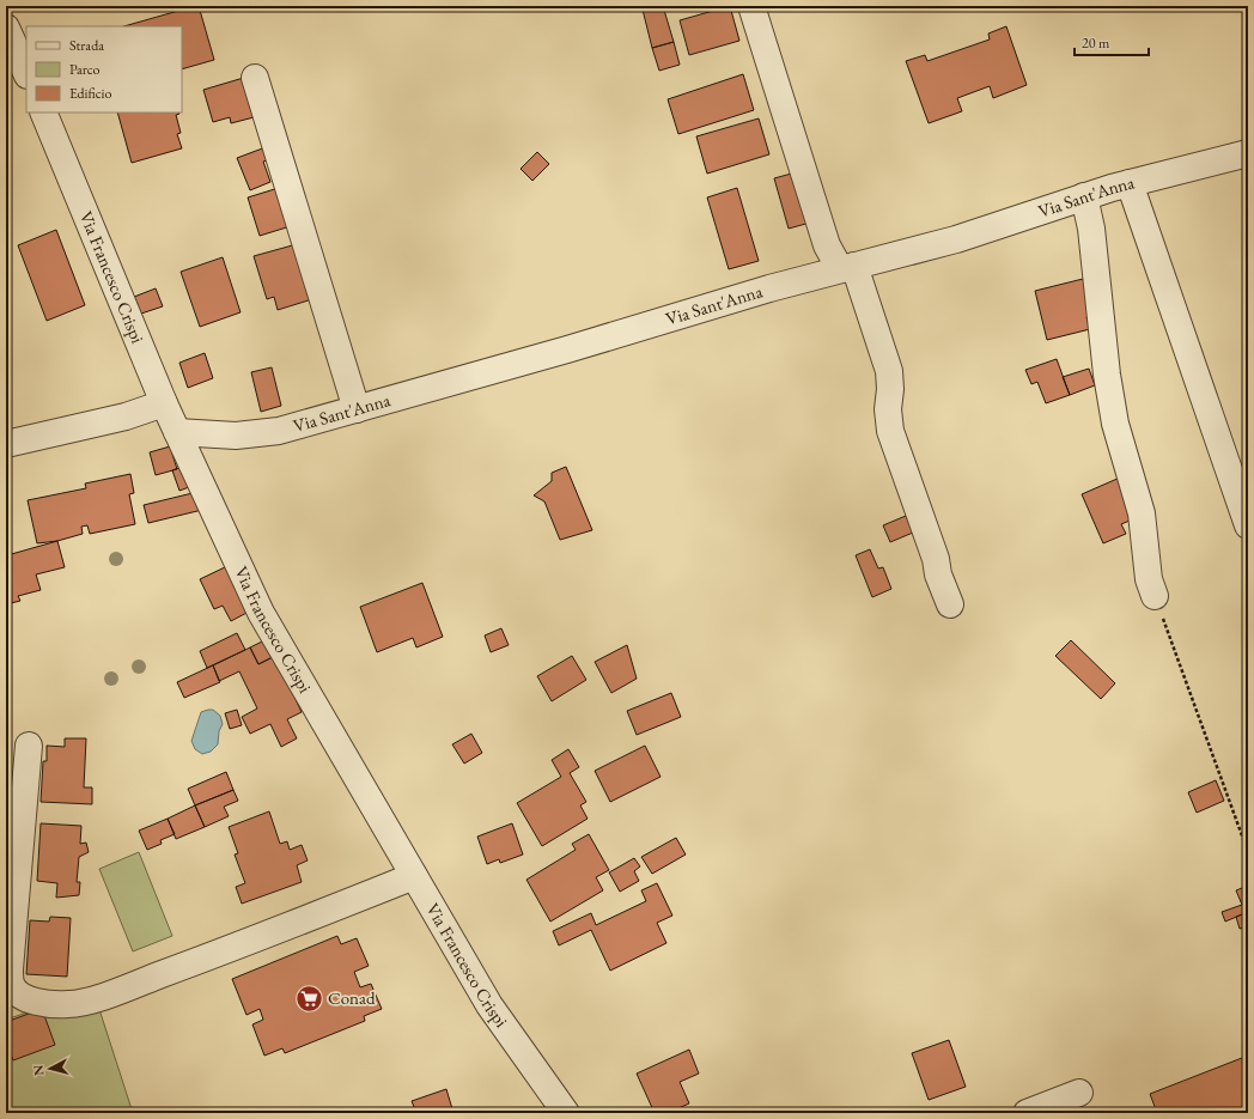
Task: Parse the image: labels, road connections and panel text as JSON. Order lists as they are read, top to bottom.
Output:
{
  "streets": {
    "street": ["Via Sant'Anna", "Via Francesco Crispi"]
  },
  "crossings": [
    ["Via Sant'Anna", "Via Francesco Crispi"]
  ],
  "places": {
    "supermarket": ["Conad"]
  },
  "legend": ["Strada", "Parco", "Edificio"],
  "scale_bar": "20 m",
  "north": "left"
}
